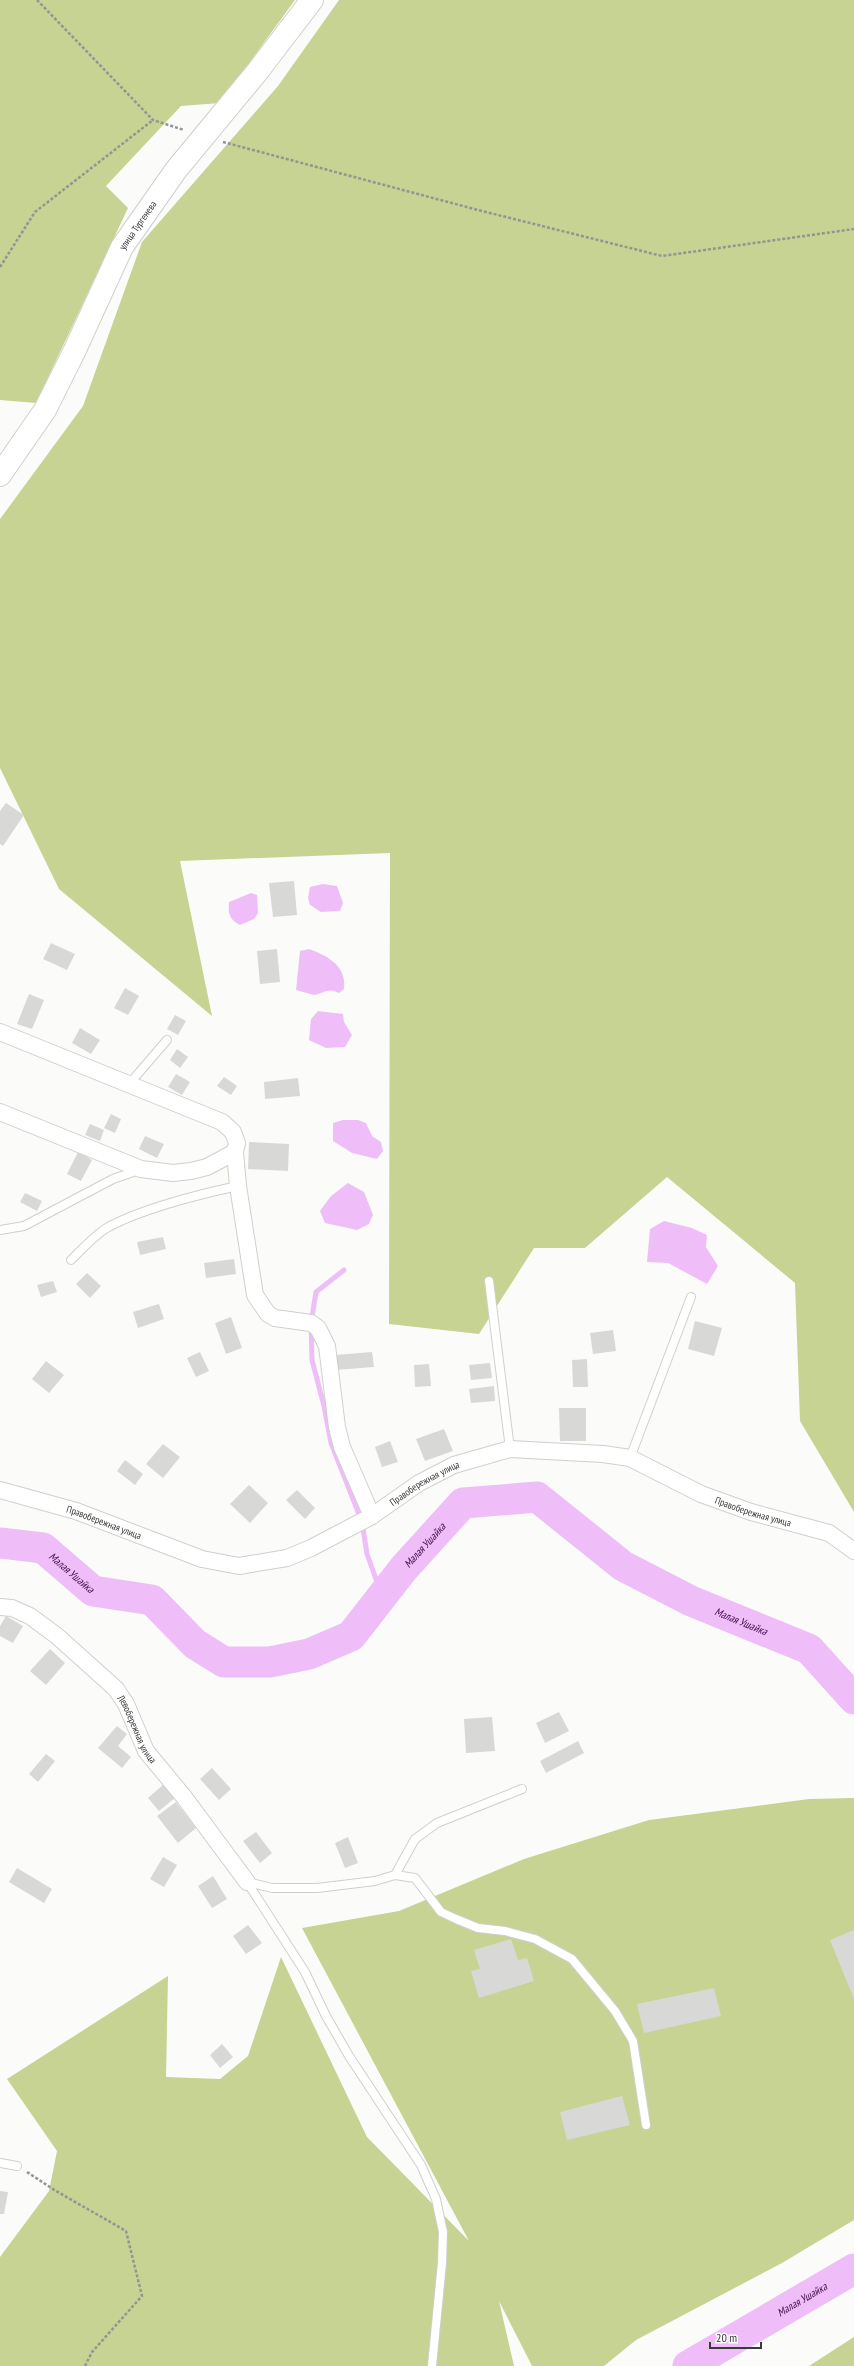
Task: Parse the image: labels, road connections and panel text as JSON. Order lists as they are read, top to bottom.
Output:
{
  "streets": {
    "street": ["улица Тургенева", "Правобережная улица", "Левобережная улица"]
  },
  "water": ["Малая Ушайка"],
  "scale_bar": "20 m"
}
